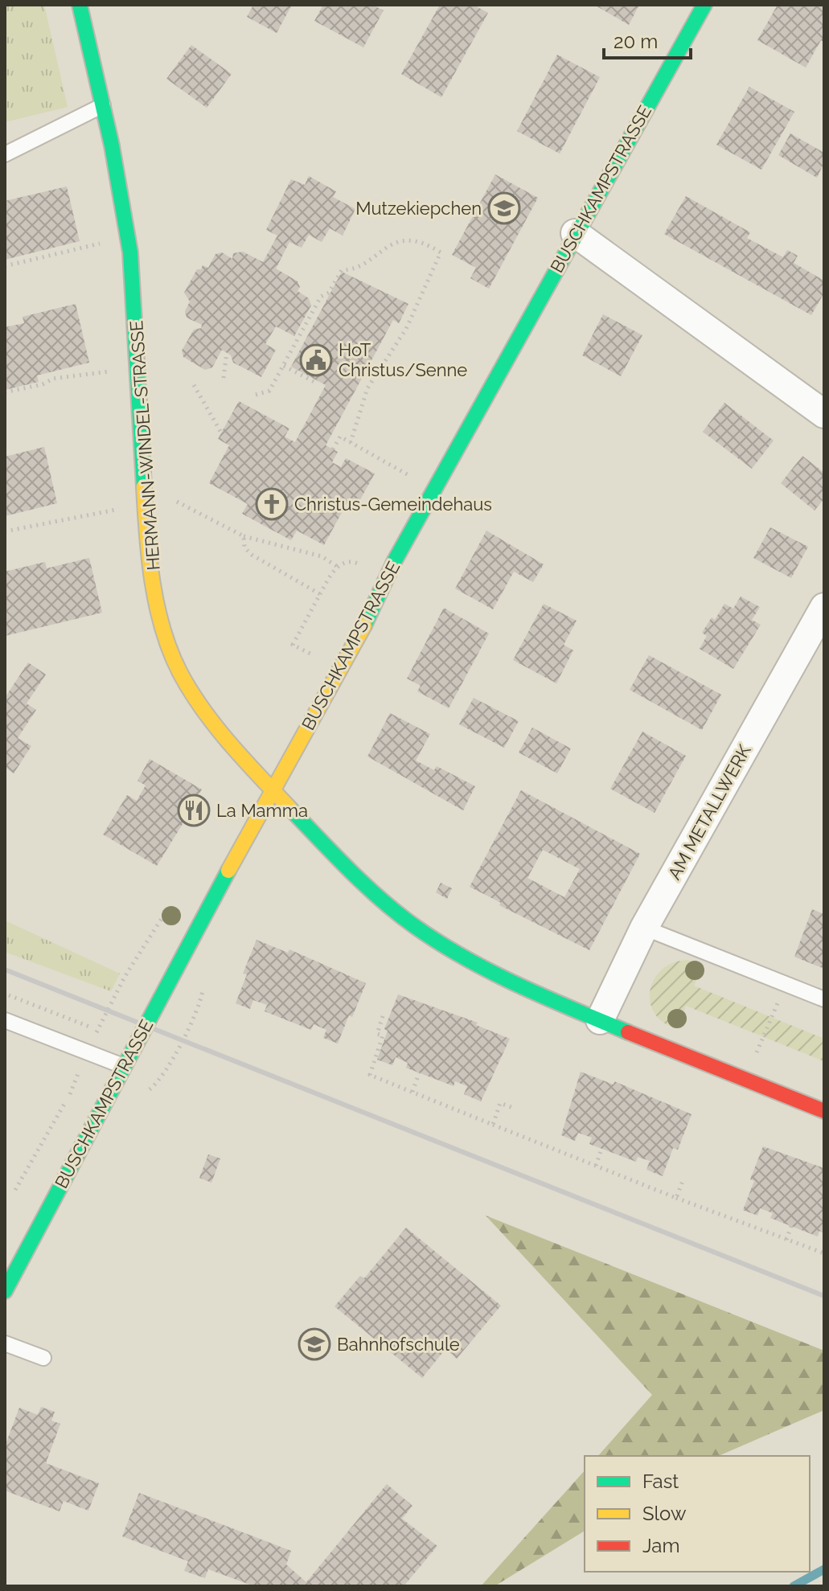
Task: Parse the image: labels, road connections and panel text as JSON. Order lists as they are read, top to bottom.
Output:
{
  "streets": {
    "street": ["BUSCHKAMPSTRASSE", "HERMANN-WINDEL-STRASSE", "AM METALLWERK"]
  },
  "crossings": [
    ["BUSCHKAMPSTRASSE", "HERMANN-WINDEL-STRASSE"]
  ],
  "places": {
    "school or university": ["Mutzekiepchen", "Bahnhofschule"],
    "public building": ["HoT Christus/Senne"],
    "church": ["Christus-Gemeindehaus"],
    "restaurant": ["La Mamma"]
  },
  "legend": ["Fast", "Slow", "Jam"],
  "scale_bar": "20 m"
}
